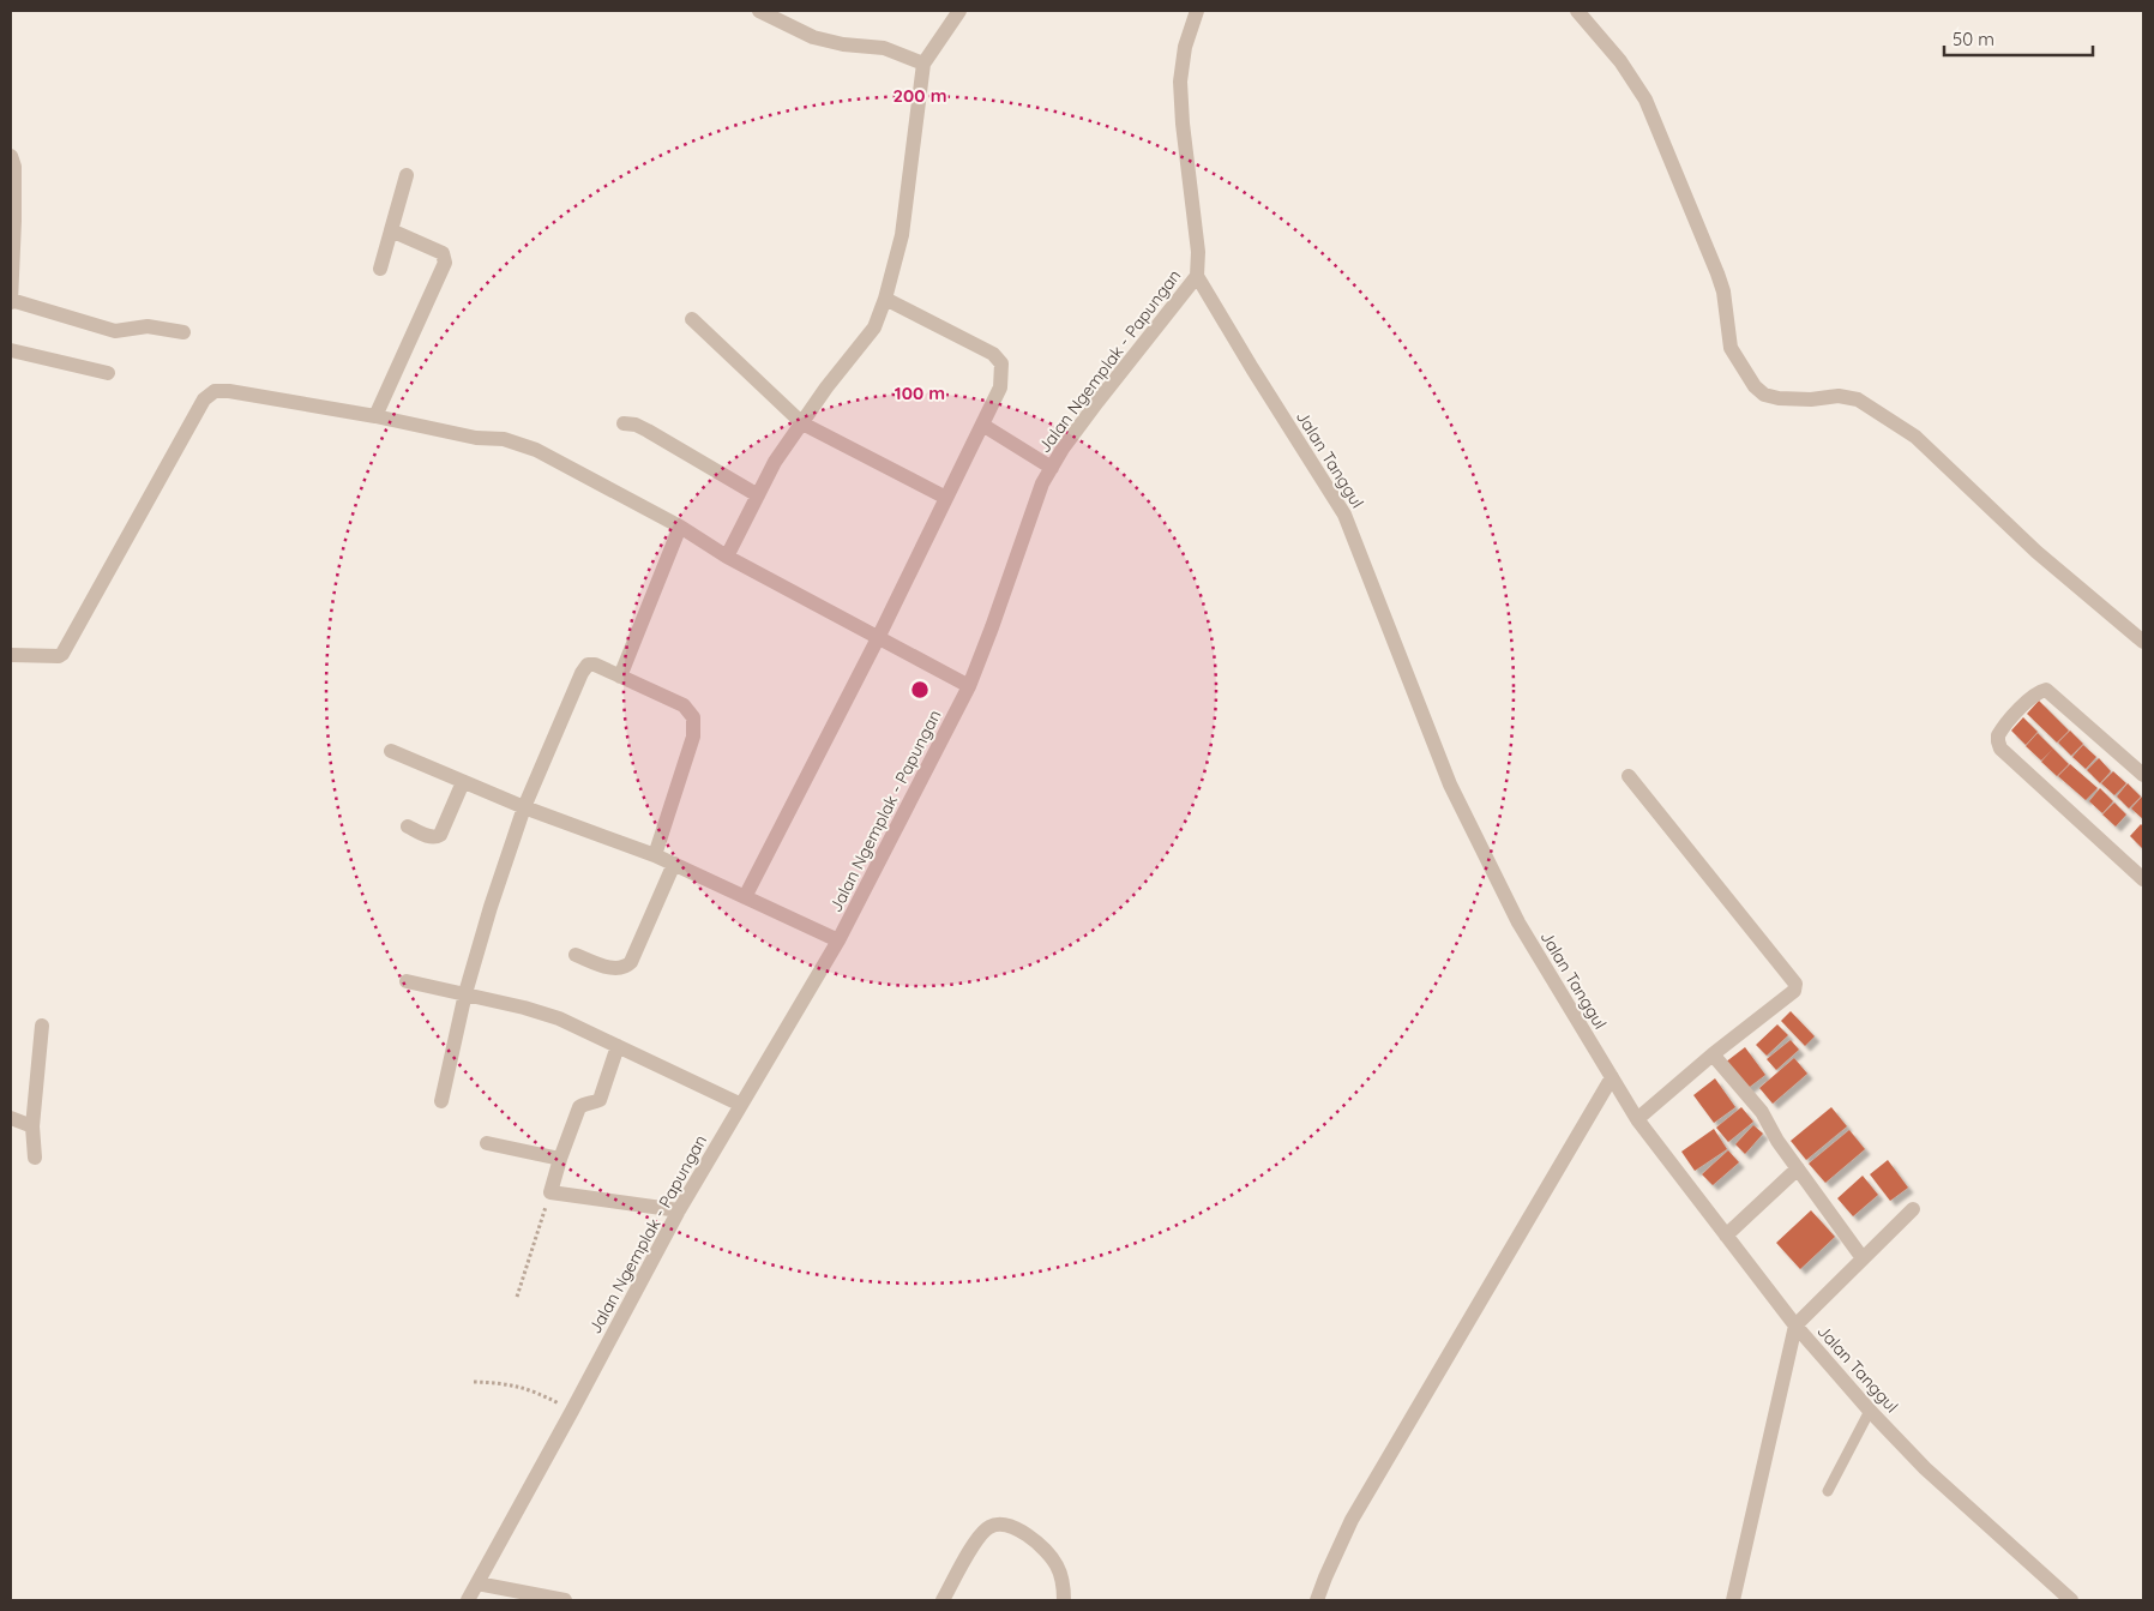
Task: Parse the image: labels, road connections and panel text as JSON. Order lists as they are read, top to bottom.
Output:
{
  "streets": {
    "street": ["Jalan Ngemplak - Papungan", "Jalan Tanggul"]
  },
  "crossings": [
    ["Jalan Ngemplak - Papungan", "Jalan Tanggul"]
  ],
  "scale_bar": "50 m",
  "rings": ["200 m", "100 m"]
}
